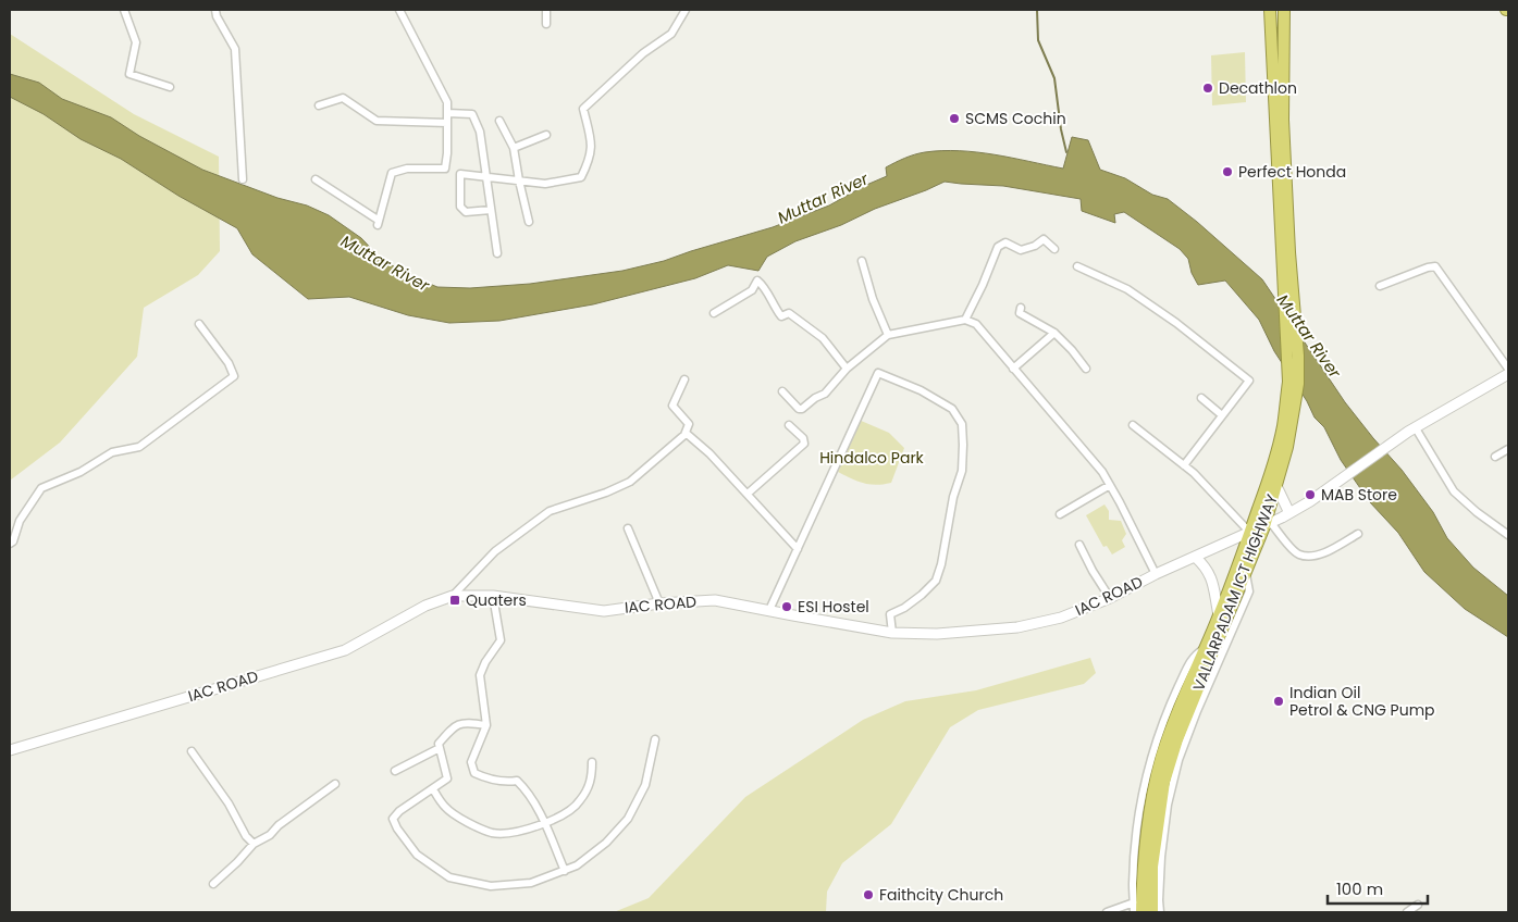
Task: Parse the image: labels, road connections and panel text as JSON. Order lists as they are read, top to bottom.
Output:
{
  "streets": {
    "highway": ["VALLARPADAM ICT HIGHWAY"],
    "main road": ["IAC ROAD"]
  },
  "crossings": [
    ["VALLARPADAM ICT HIGHWAY", "IAC ROAD"]
  ],
  "water": ["Muttar River"],
  "parks": ["Hindalco Park"],
  "places": {
    "other": [
      "Decathlon",
      "SCMS Cochin",
      "Perfect Honda",
      "MAB Store",
      "ESI Hostel",
      "Indian Oil Petrol & CNG Pump",
      "Faithcity Church"
    ],
    "transit": ["Quaters"]
  },
  "scale_bar": "100 m"
}
